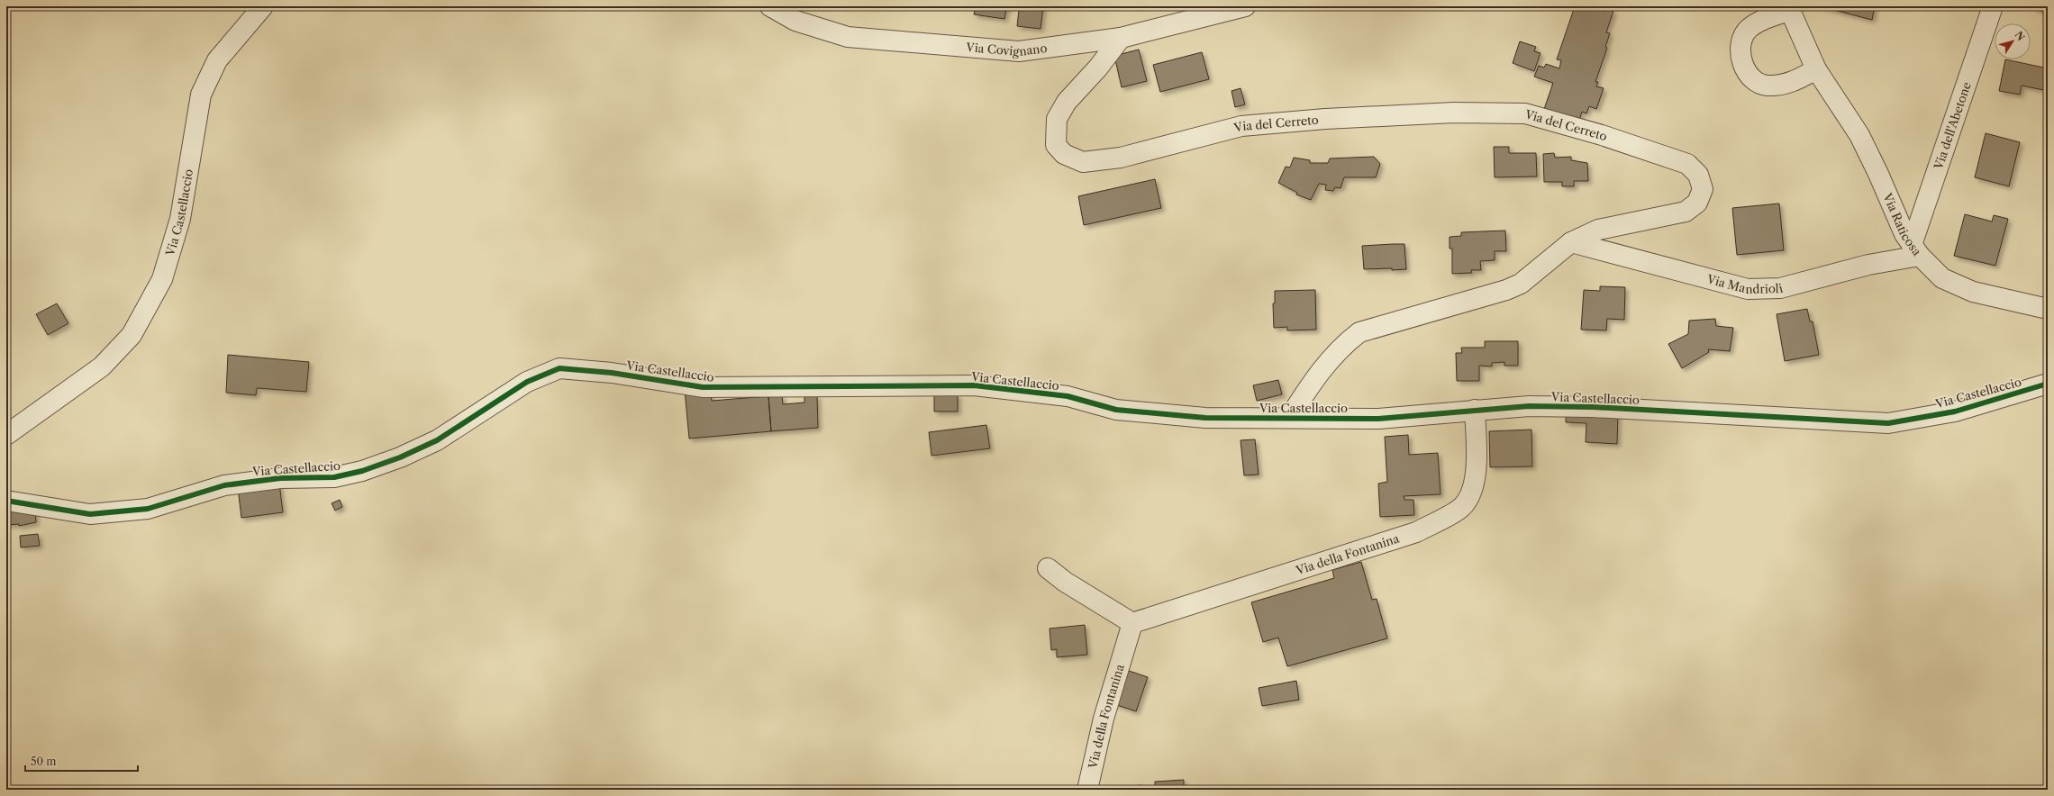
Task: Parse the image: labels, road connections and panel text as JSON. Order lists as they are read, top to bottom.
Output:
{
  "streets": {
    "street": [
      "Via Covignano",
      "Via del Cerreto",
      "Via dell'Abetone",
      "Via Castellaccio",
      "Via Raticosa",
      "Via Mandrioli",
      "Via della Fontanina"
    ]
  },
  "crossings": [
    ["Via Covignano", "Via del Cerreto"],
    ["Via del Cerreto", "Via Castellaccio"],
    ["Via del Cerreto", "Via Mandrioli"],
    ["Via dell'Abetone", "Via Raticosa"],
    ["Via dell'Abetone", "Via Mandrioli"],
    ["Via Castellaccio", "Via della Fontanina"],
    ["Via Raticosa", "Via Mandrioli"]
  ],
  "scale_bar": "50 m",
  "north": "top right"
}
